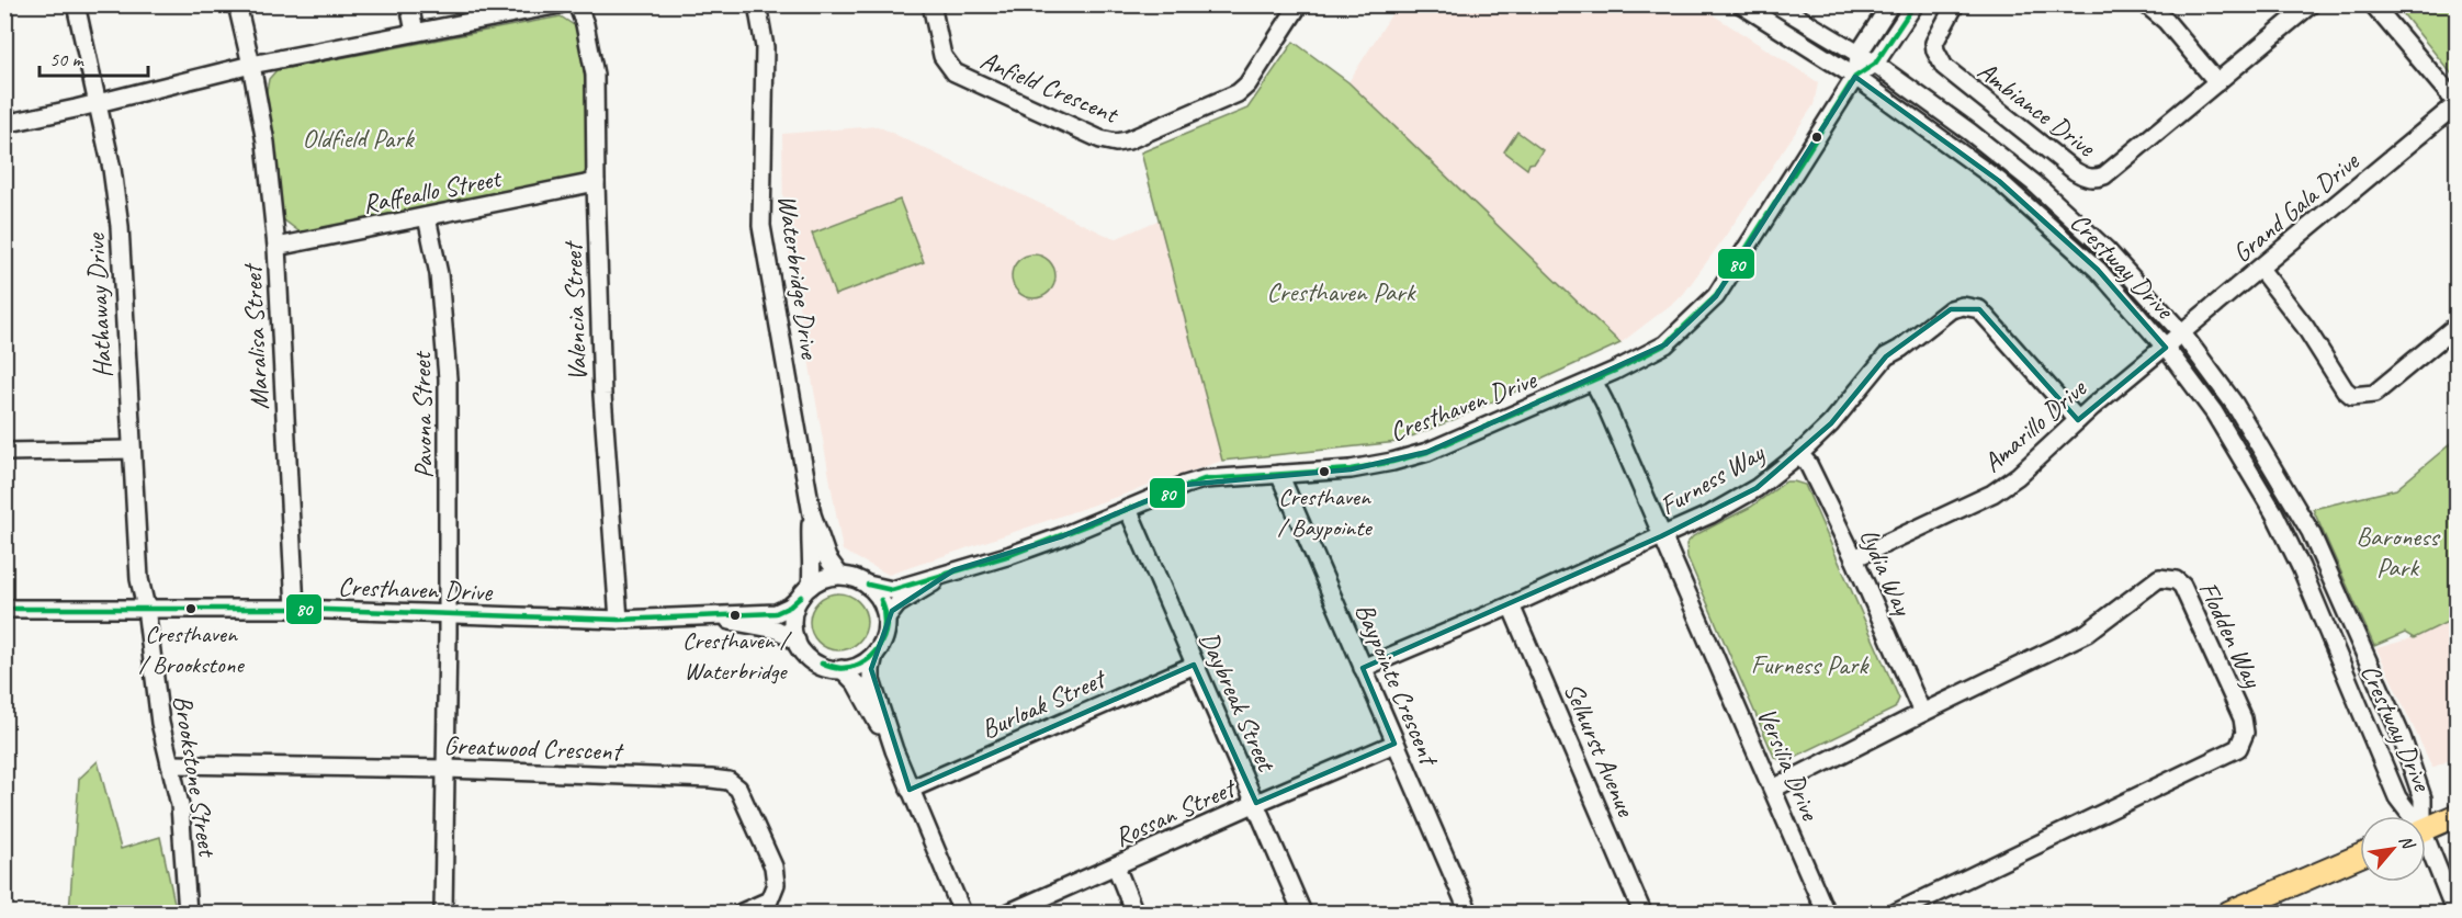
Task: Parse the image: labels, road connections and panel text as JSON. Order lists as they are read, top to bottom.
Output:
{
  "streets": {
    "street": [
      "Anfield Crescent",
      "Ambiance Drive",
      "Raffeallo Street",
      "Grand Gala Drive",
      "Crestway Drive",
      "Waterbridge Drive",
      "Hathaway Drive",
      "Valencia Street",
      "Maralisa Street",
      "Cresthaven Drive",
      "Pavona Street",
      "Amarillo Drive",
      "Furness Way",
      "Lydia Way",
      "Flodden Way",
      "Baypointe Crescent",
      "Daybreak Street",
      "Burloak Street",
      "Greatwood Crescent",
      "Selhurst Avenue",
      "Versilia Drive",
      "Brookstone Street",
      "Rossan Street"
    ]
  },
  "crossings": [
    ["Raffeallo Street", "Valencia Street"],
    ["Raffeallo Street", "Maralisa Street"],
    ["Raffeallo Street", "Pavona Street"],
    ["Grand Gala Drive", "Crestway Drive"],
    ["Grand Gala Drive", "Amarillo Drive"],
    ["Crestway Drive", "Cresthaven Drive"],
    ["Crestway Drive", "Amarillo Drive"],
    ["Waterbridge Drive", "Cresthaven Drive"],
    ["Hathaway Drive", "Cresthaven Drive"],
    ["Hathaway Drive", "Brookstone Street"],
    ["Valencia Street", "Cresthaven Drive"],
    ["Maralisa Street", "Cresthaven Drive"],
    ["Cresthaven Drive", "Pavona Street"],
    ["Cresthaven Drive", "Baypointe Crescent"],
    ["Cresthaven Drive", "Daybreak Street"],
    ["Cresthaven Drive", "Versilia Drive"],
    ["Cresthaven Drive", "Brookstone Street"],
    ["Pavona Street", "Greatwood Crescent"],
    ["Amarillo Drive", "Furness Way"],
    ["Amarillo Drive", "Lydia Way"],
    ["Furness Way", "Lydia Way"],
    ["Furness Way", "Baypointe Crescent"],
    ["Furness Way", "Selhurst Avenue"],
    ["Furness Way", "Versilia Drive"],
    ["Lydia Way", "Flodden Way"],
    ["Flodden Way", "Versilia Drive"],
    ["Baypointe Crescent", "Rossan Street"],
    ["Daybreak Street", "Burloak Street"],
    ["Daybreak Street", "Rossan Street"],
    ["Greatwood Crescent", "Brookstone Street"]
  ],
  "parks": [
    "Oldfield Park",
    "Cresthaven Park",
    "Baroness Park",
    "Furness Park"
  ],
  "places": ["Cresthaven / Baypointe", "Cresthaven / Brookstone", "Cresthaven / Waterbridge"],
  "lines": ["transit line 80"],
  "scale_bar": "50 m",
  "north": "top right"
}
